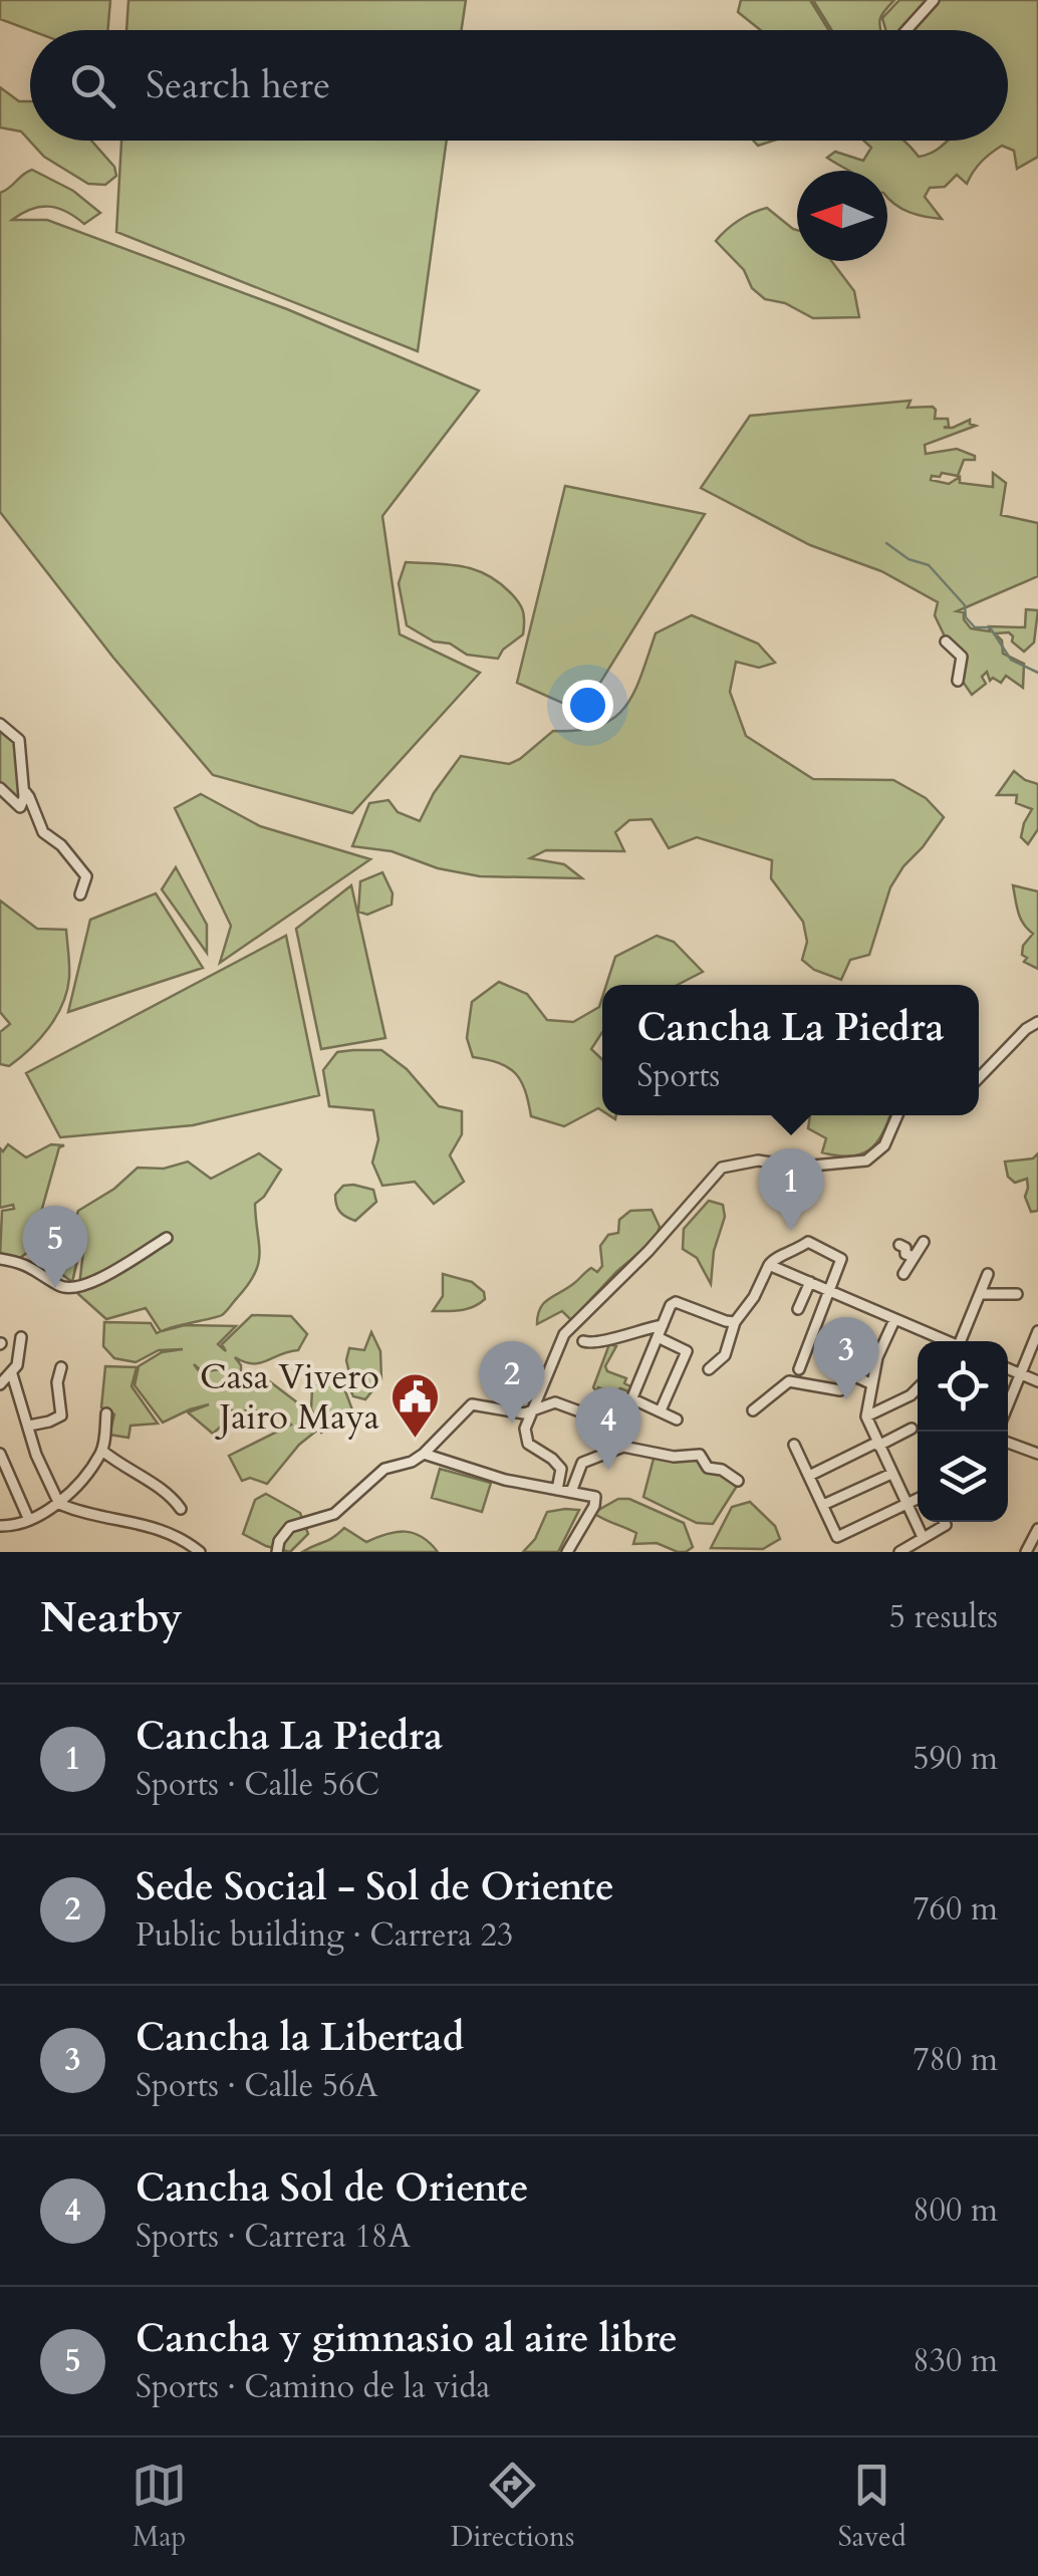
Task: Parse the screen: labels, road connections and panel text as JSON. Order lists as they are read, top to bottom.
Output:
{
  "places": {
    "public building": ["Casa Vivero Jairo Maya"]
  },
  "north": "left",
  "page": {
    "search": "Search here",
    "popup": ["Cancha La Piedra", "Sports"],
    "pins": [
      "1",
      "5",
      "3",
      "2",
      "4"
    ],
    "heading": ["Nearby", "5 results"],
    "list": [
      {
        "mark": "1",
        "name": "Cancha La Piedra",
        "note": "Sports · Calle 56C",
        "value": "590 m"
      },
      {
        "mark": "2",
        "name": "Sede Social - Sol de Oriente",
        "note": "Public building · Carrera 23",
        "value": "760 m"
      },
      {
        "mark": "3",
        "name": "Cancha la Libertad",
        "note": "Sports · Calle 56A",
        "value": "780 m"
      },
      {
        "mark": "4",
        "name": "Cancha Sol de Oriente",
        "note": "Sports · Carrera 18A",
        "value": "800 m"
      },
      {
        "mark": "5",
        "name": "Cancha y gimnasio al aire libre",
        "note": "Sports · Camino de la vida",
        "value": "830 m"
      }
    ],
    "nav": ["Map", "Directions", "Saved"]
  }
}
